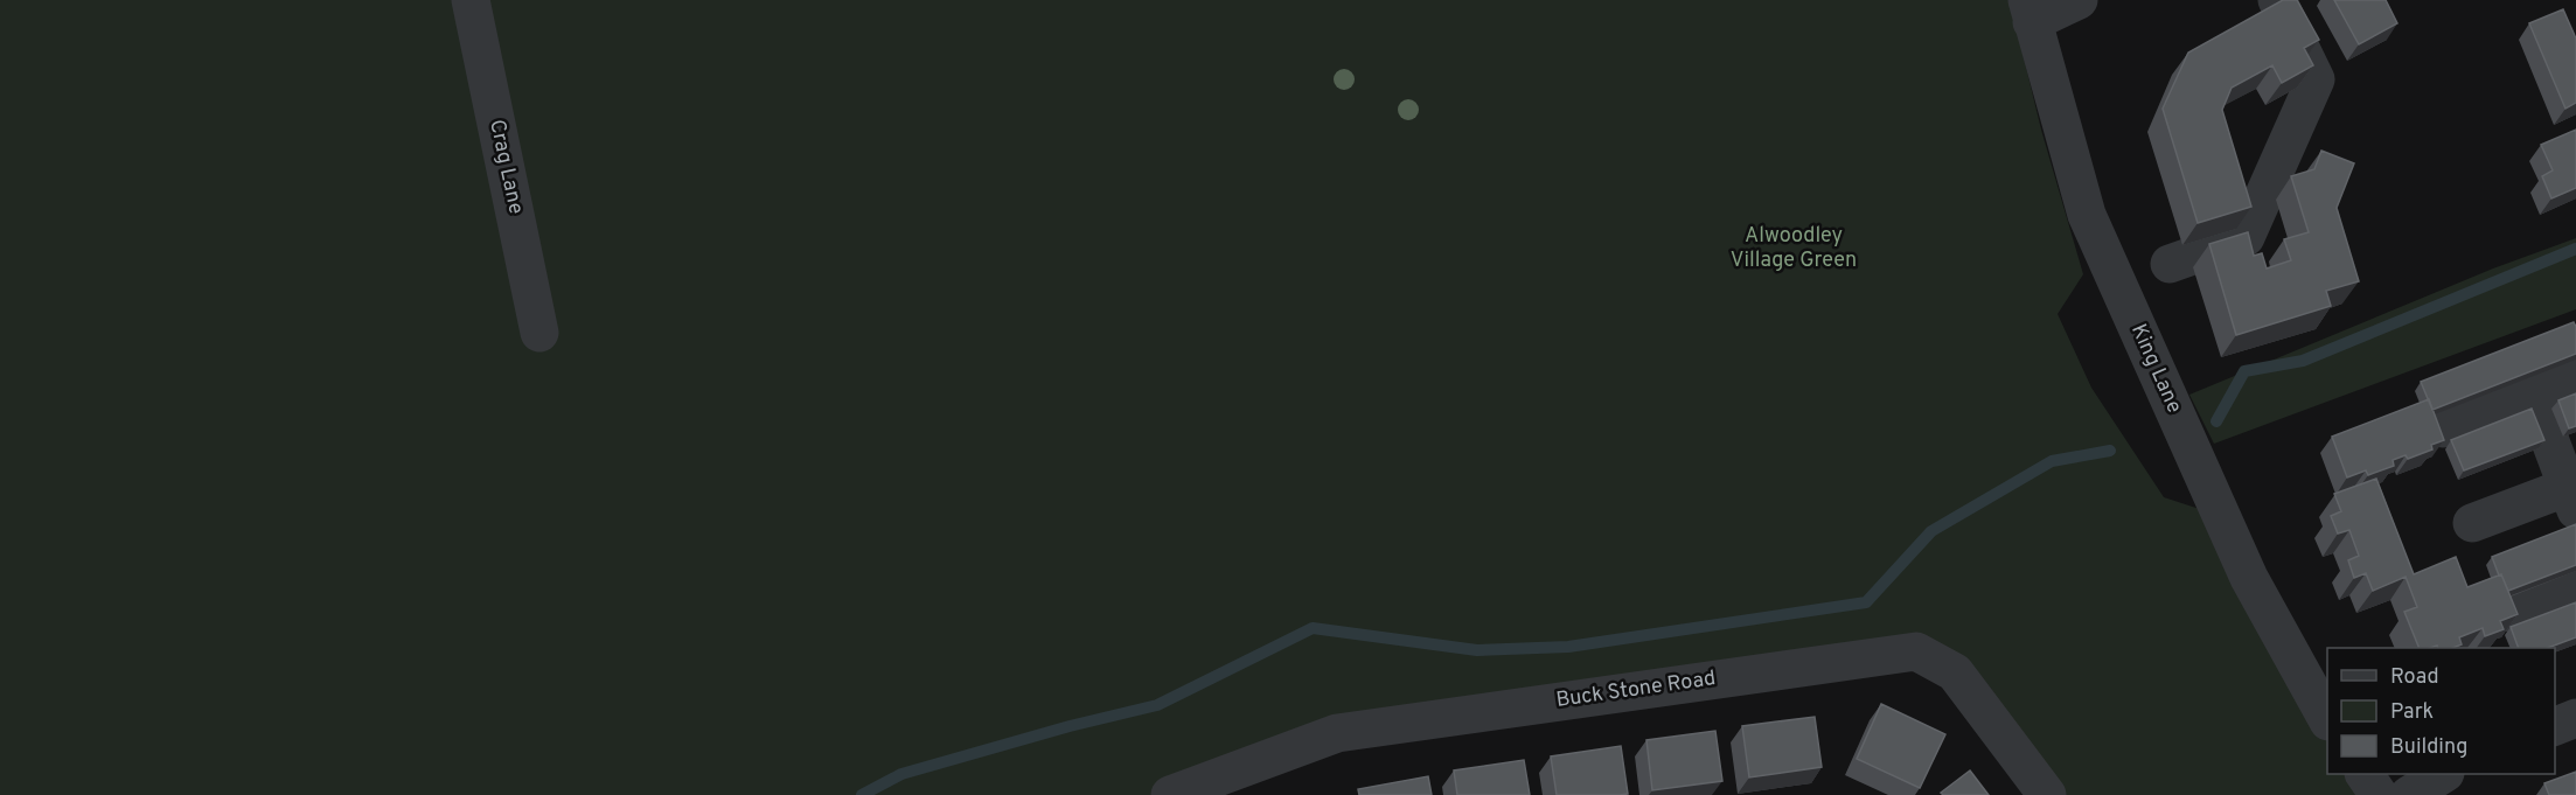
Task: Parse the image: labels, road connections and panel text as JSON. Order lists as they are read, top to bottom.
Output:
{
  "streets": {
    "street": ["Crag Lane", "King Lane", "Buck Stone Road"]
  },
  "parks": ["Alwoodley Village Green"],
  "legend": ["Road", "Park", "Building"]
}
